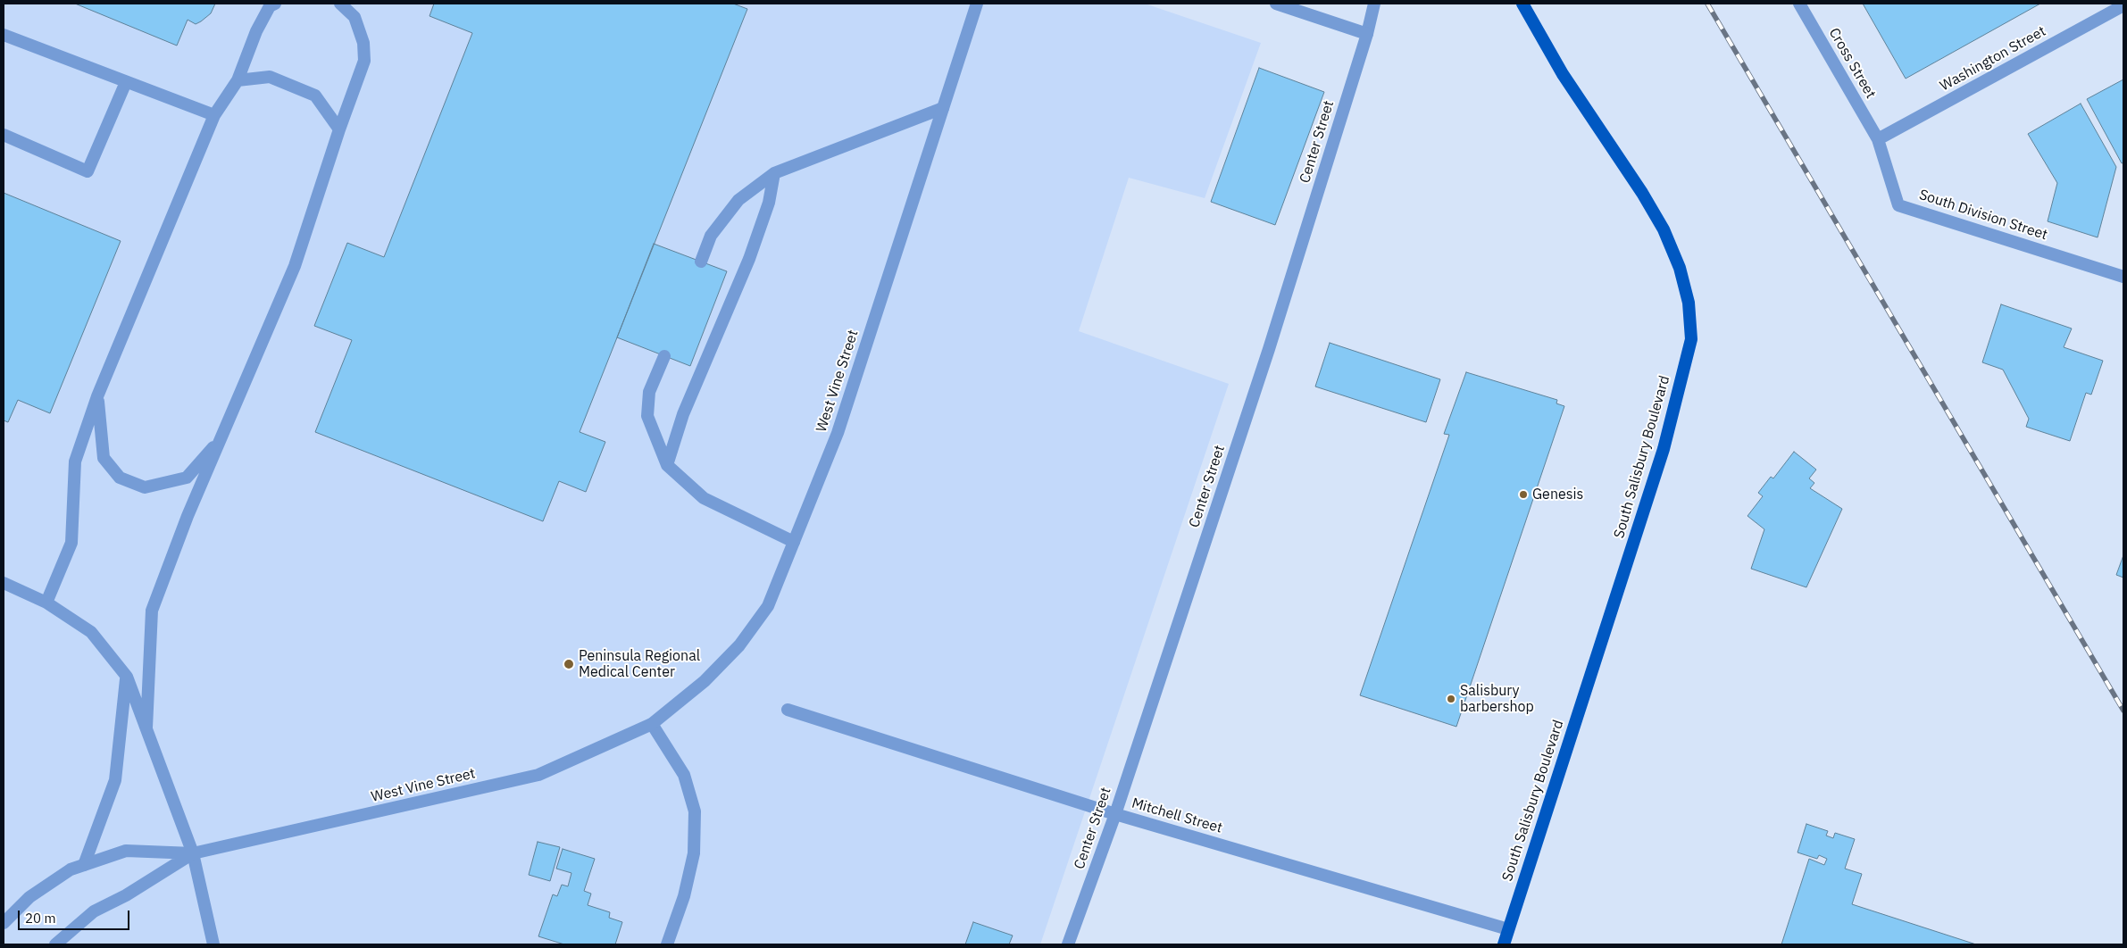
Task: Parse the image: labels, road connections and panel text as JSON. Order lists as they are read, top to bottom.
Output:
{
  "streets": {
    "main road": ["South Salisbury Boulevard"],
    "street": [
      "Washington Street",
      "Cross Street",
      "Center Street",
      "South Division Street",
      "West Vine Street",
      "Mitchell Street"
    ]
  },
  "crossings": [
    ["Washington Street", "Cross Street"],
    ["Washington Street", "South Division Street"],
    ["Cross Street", "South Division Street"],
    ["Center Street", "Mitchell Street"],
    ["South Salisbury Boulevard", "Mitchell Street"]
  ],
  "places": ["Genesis", "Peninsula Regional Medical Center", "Salisbury barbershop"],
  "scale_bar": "20 m"
}
